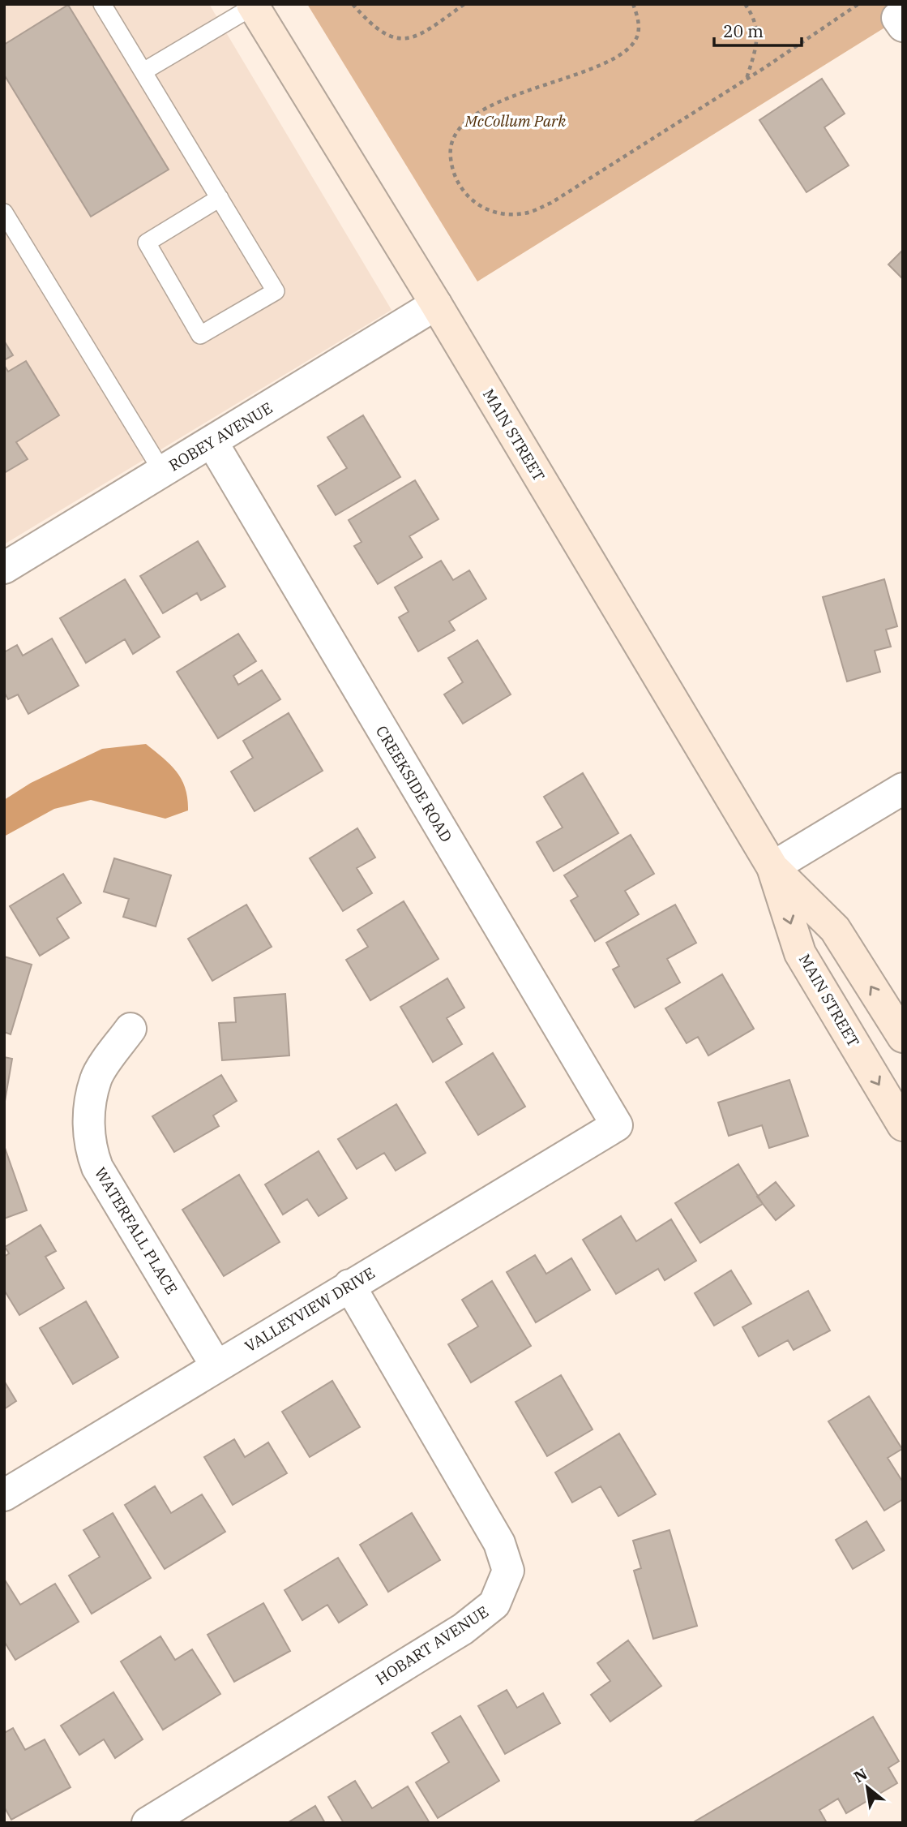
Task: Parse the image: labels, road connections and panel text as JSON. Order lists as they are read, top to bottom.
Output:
{
  "streets": {
    "main road": ["MAIN STREET"],
    "street": [
      "ROBEY AVENUE",
      "CREEKSIDE ROAD",
      "WATERFALL PLACE",
      "VALLEYVIEW DRIVE",
      "HOBART AVENUE"
    ]
  },
  "crossings": [
    ["MAIN STREET", "ROBEY AVENUE"],
    ["ROBEY AVENUE", "CREEKSIDE ROAD"],
    ["CREEKSIDE ROAD", "VALLEYVIEW DRIVE"],
    ["WATERFALL PLACE", "VALLEYVIEW DRIVE"],
    ["VALLEYVIEW DRIVE", "HOBART AVENUE"]
  ],
  "parks": ["McCollum Park"],
  "scale_bar": "20 m",
  "north": "top left"
}
